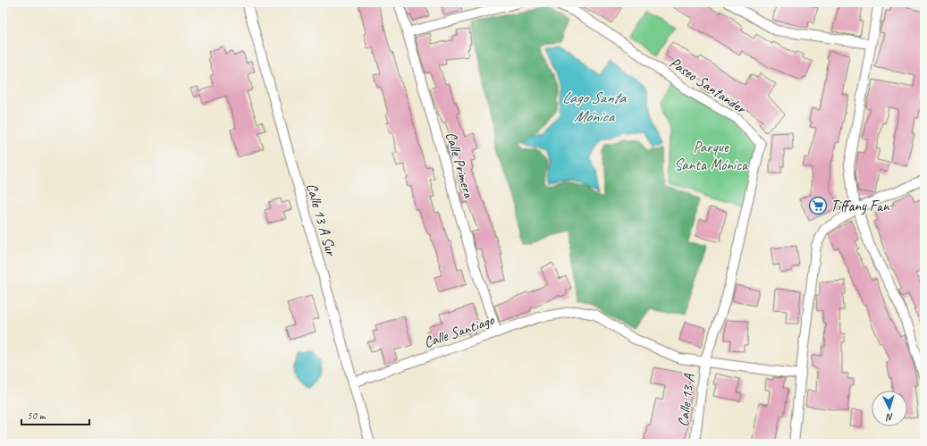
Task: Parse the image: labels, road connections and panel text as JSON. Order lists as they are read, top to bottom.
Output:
{
  "streets": {
    "street": [
      "Paseo Santander",
      "Calle Primera",
      "Calle 13 A Sur",
      "Calle Santiago",
      "Calle 13 A"
    ]
  },
  "crossings": [
    ["Paseo Santander", "Calle Santiago"],
    ["Paseo Santander", "Calle 13 A"],
    ["Calle Primera", "Calle Santiago"],
    ["Calle 13 A Sur", "Calle Santiago"],
    ["Calle Santiago", "Calle 13 A"]
  ],
  "water": ["Lago Santa Mónica"],
  "parks": ["Parque Santa Mónica"],
  "places": {
    "supermarket": ["Tiffany Fan"]
  },
  "scale_bar": "50 m",
  "north": "bottom"
}
